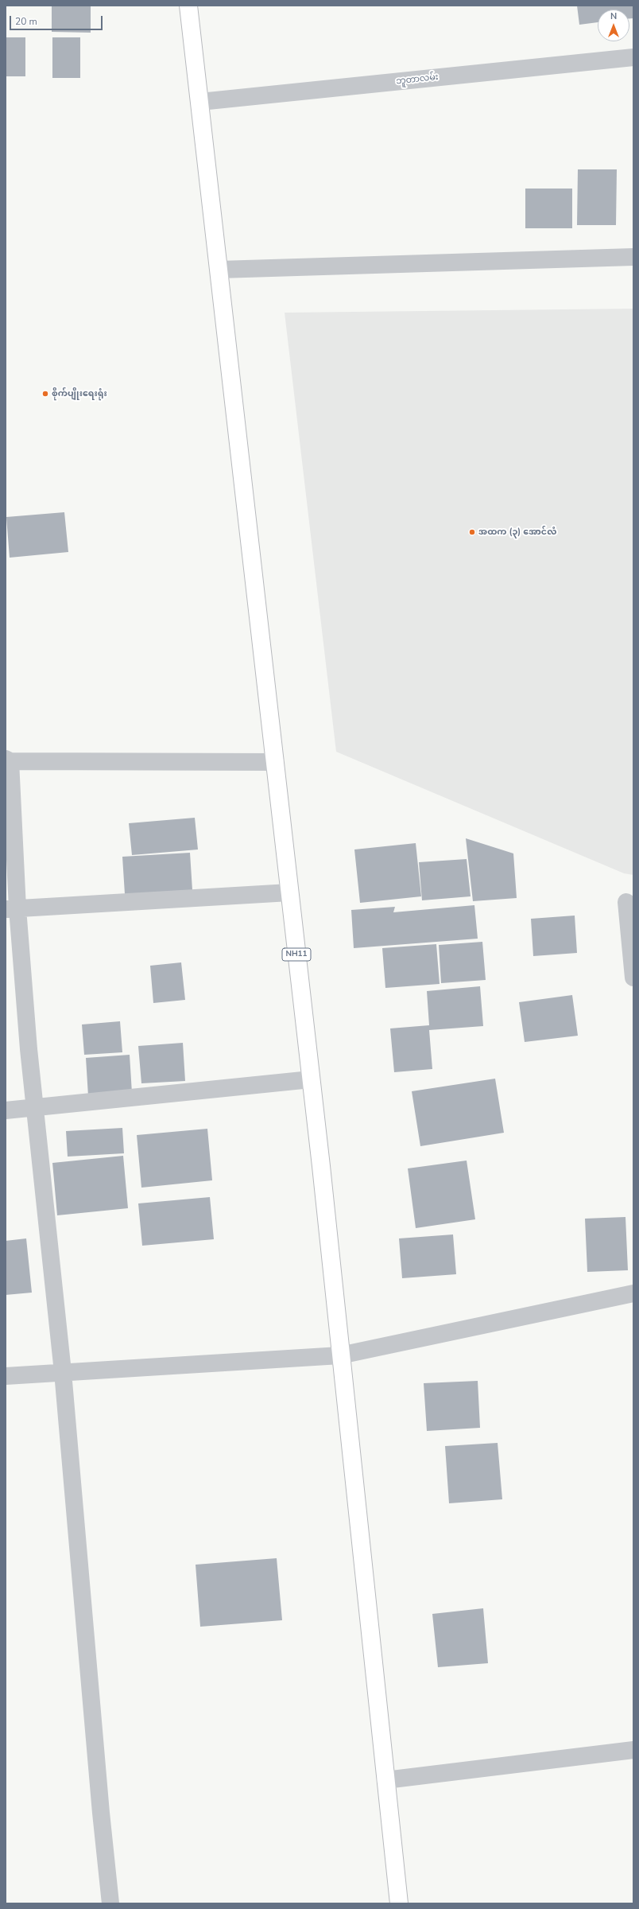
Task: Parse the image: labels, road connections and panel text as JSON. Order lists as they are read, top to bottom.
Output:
{
  "streets": {
    "highway": ["NH11"],
    "street": ["ဘူတာလမ်း"]
  },
  "crossings": [
    ["ဘူတာလမ်း", "NH11"]
  ],
  "places": ["စိုက်ပျိုးရေးရုံး", "အထက (၃) အောင်လံ"],
  "scale_bar": "20 m",
  "north": "top"
}
